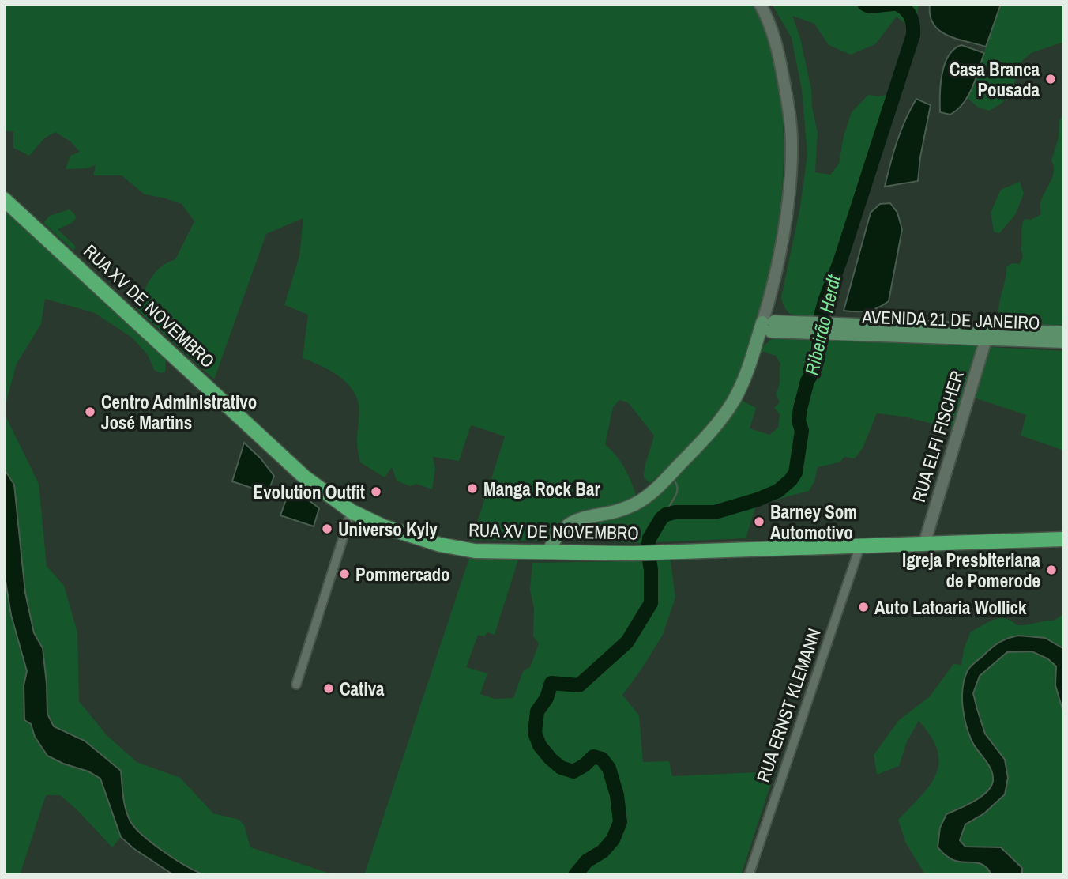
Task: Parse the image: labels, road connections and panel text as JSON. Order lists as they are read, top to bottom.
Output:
{
  "streets": {
    "main road": ["RUA XV DE NOVEMBRO", "AVENIDA 21 DE JANEIRO"],
    "street": ["RUA ELFI FISCHER", "RUA ERNST KLEMANN"]
  },
  "crossings": [
    ["RUA XV DE NOVEMBRO", "RUA ELFI FISCHER"],
    ["RUA XV DE NOVEMBRO", "RUA ERNST KLEMANN"],
    ["AVENIDA 21 DE JANEIRO", "RUA ELFI FISCHER"]
  ],
  "water": ["Ribeirão Herdt"],
  "places": [
    "Casa Branca Pousada",
    "Centro Administrativo José Martins",
    "Manga Rock Bar",
    "Evolution Outfit",
    "Barney Som Automotivo",
    "Universo Kyly",
    "Igreja Presbiteriana de Pomerode",
    "Pommercado",
    "Auto Latoaria Wollick",
    "Cativa"
  ]
}
